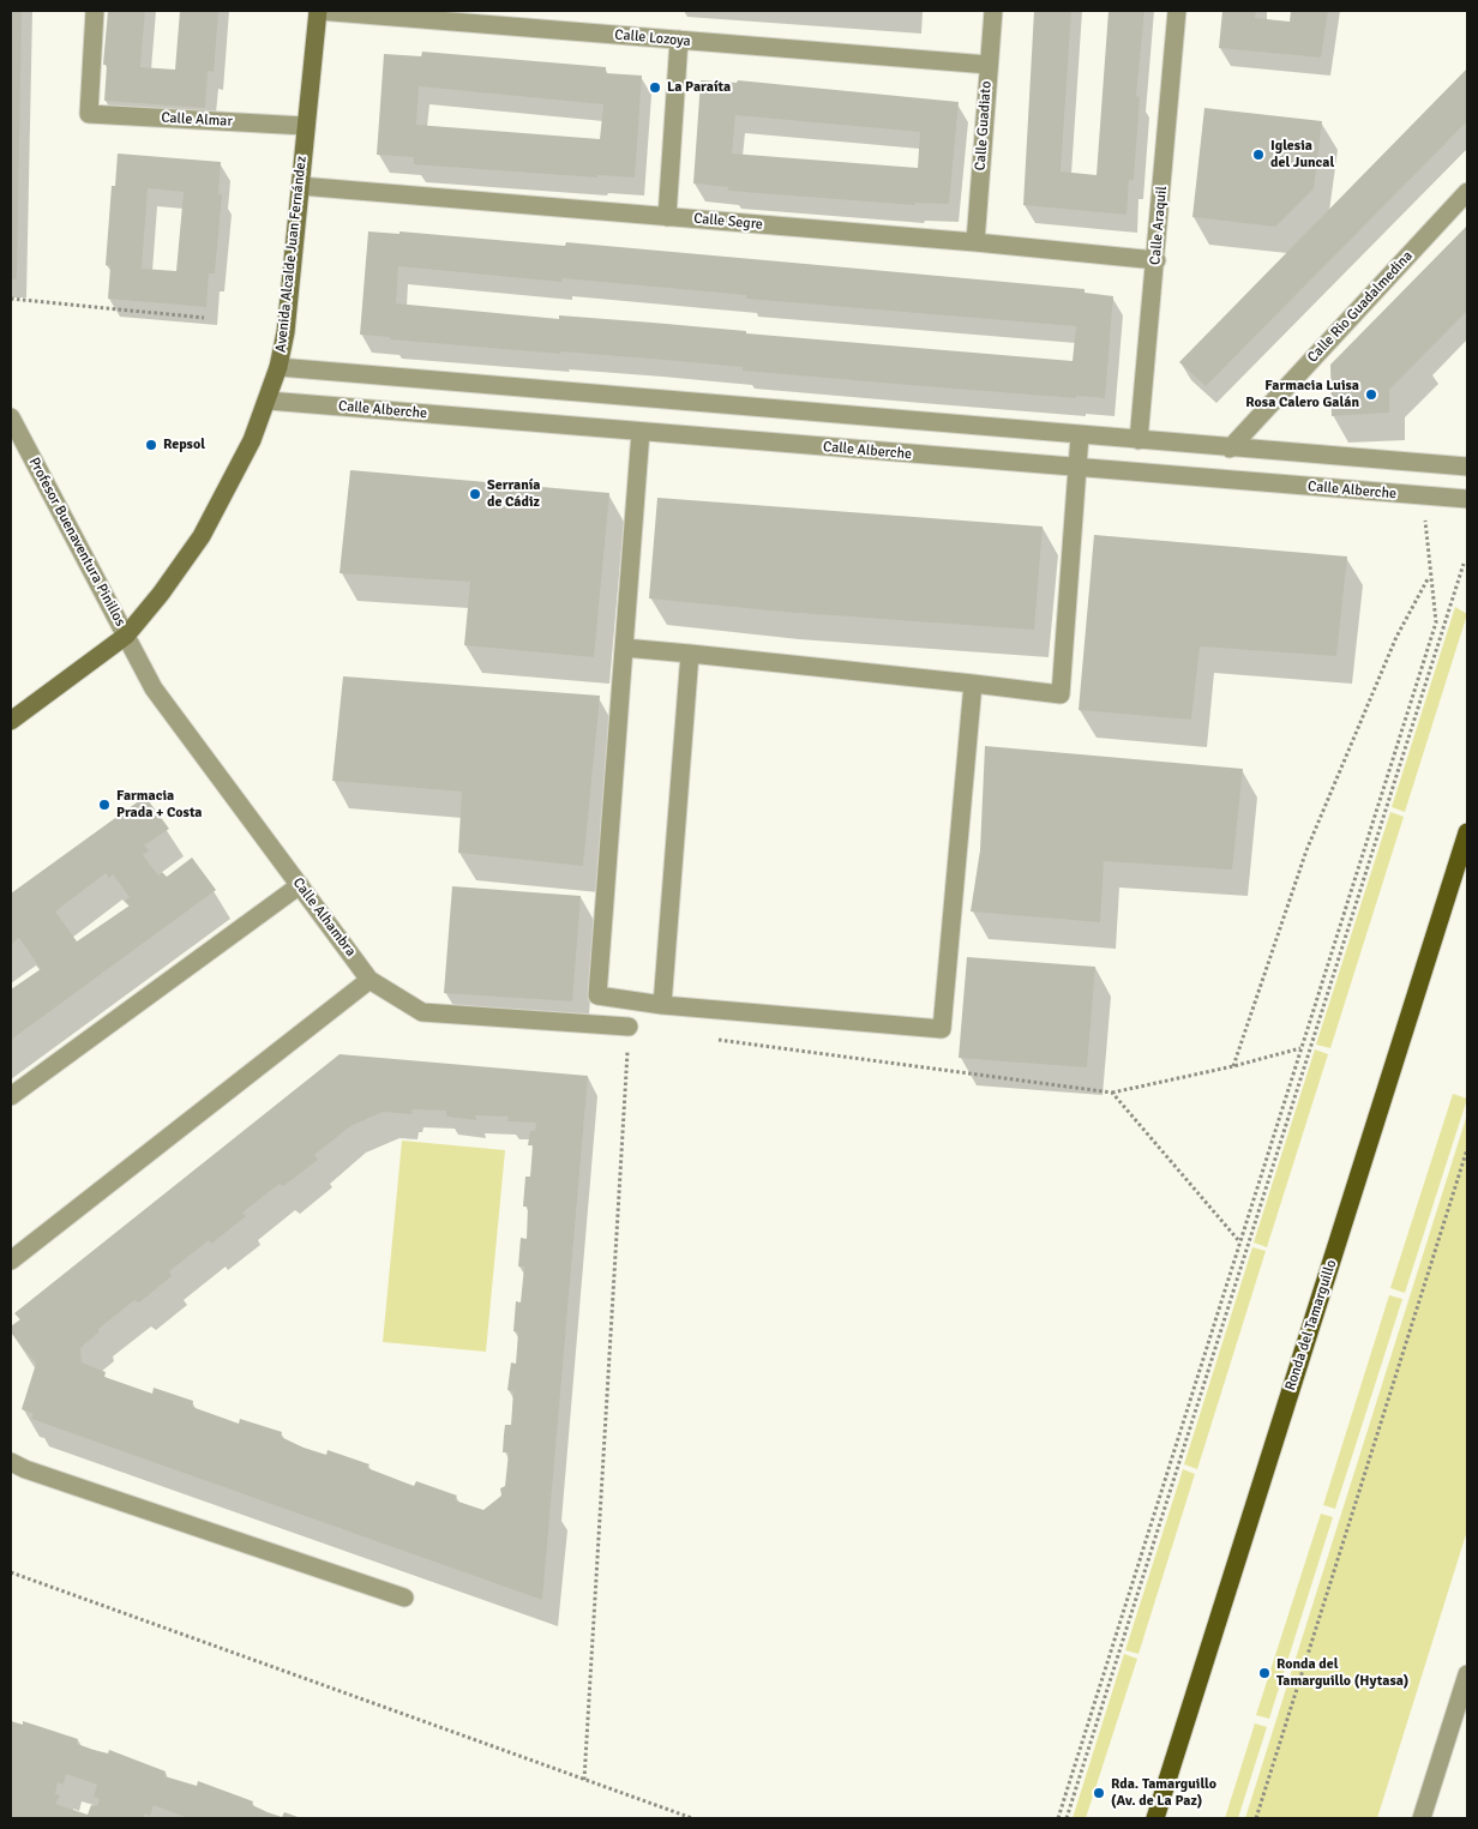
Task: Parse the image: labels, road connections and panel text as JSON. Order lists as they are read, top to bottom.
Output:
{
  "streets": {
    "main road": ["Ronda del Tamarguillo"],
    "street": [
      "Calle Lozoya",
      "Calle Almar",
      "Calle Guadiato",
      "Calle Segre",
      "Calle Araquil",
      "Avenida Alcalde Juan Fernández",
      "Calle Rio Guadalmedina",
      "Calle Alberche",
      "Profesor Buenaventura Pinillos",
      "Calle Alhambra"
    ]
  },
  "crossings": [
    ["Calle Lozoya", "Calle Guadiato"],
    ["Calle Lozoya", "Avenida Alcalde Juan Fernández"],
    ["Calle Almar", "Avenida Alcalde Juan Fernández"],
    ["Calle Guadiato", "Calle Segre"],
    ["Calle Segre", "Calle Araquil"],
    ["Calle Segre", "Avenida Alcalde Juan Fernández"],
    ["Avenida Alcalde Juan Fernández", "Calle Alberche"],
    ["Avenida Alcalde Juan Fernández", "Profesor Buenaventura Pinillos"],
    ["Avenida Alcalde Juan Fernández", "Calle Alhambra"],
    ["Profesor Buenaventura Pinillos", "Calle Alhambra"]
  ],
  "places": [
    "La Paraíta",
    "Iglesia del Juncal",
    "Farmacia Luisa Rosa Calero Galán",
    "Repsol",
    "Serranía de Cádiz",
    "Farmacia Prada + Costa",
    "Ronda del Tamarguillo (Hytasa)",
    "Rda. Tamarguillo (Av. de La Paz)"
  ]
}
